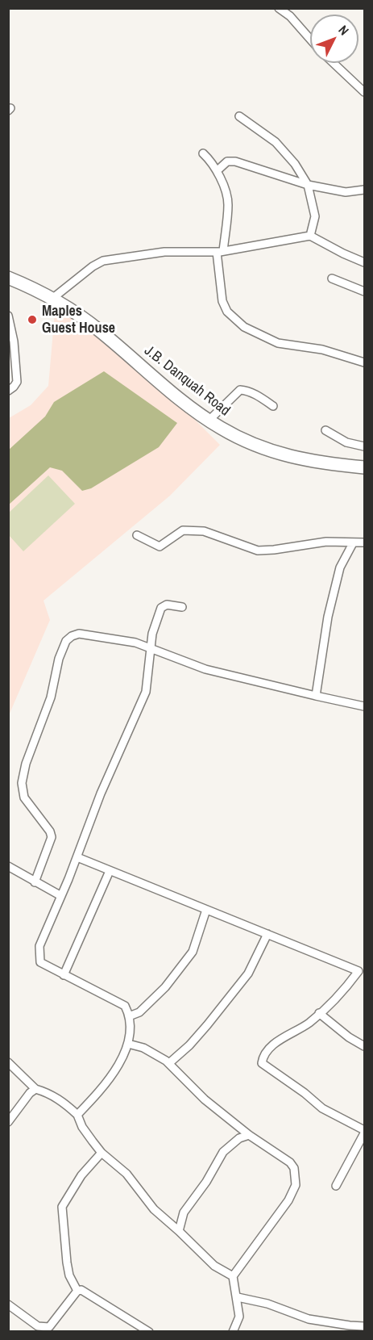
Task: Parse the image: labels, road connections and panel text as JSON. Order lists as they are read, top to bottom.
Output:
{
  "streets": {
    "highway": ["J.B. Danquah Road"]
  },
  "places": ["Maples Guest House"],
  "north": "top right"
}
